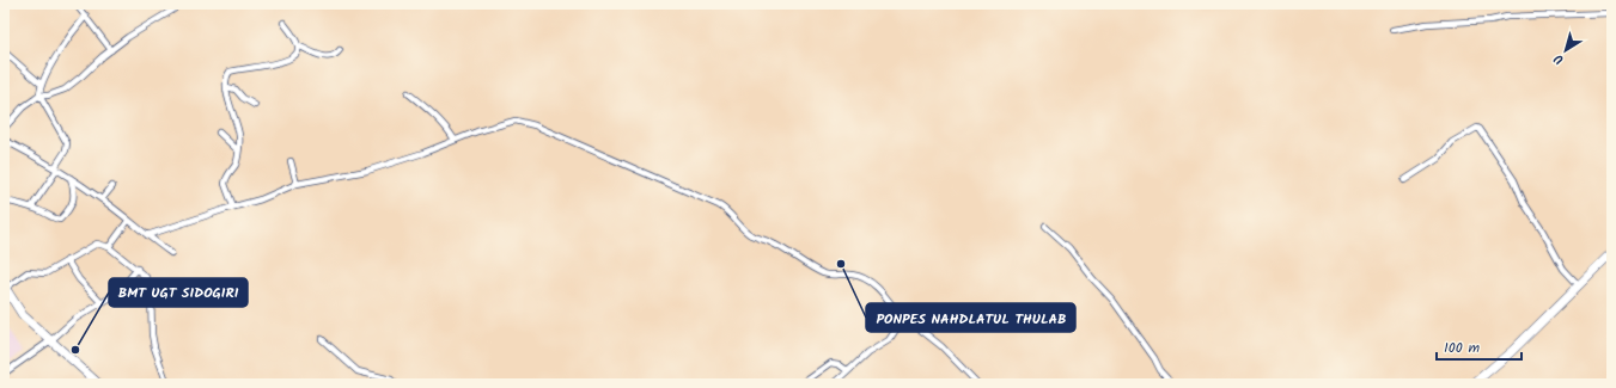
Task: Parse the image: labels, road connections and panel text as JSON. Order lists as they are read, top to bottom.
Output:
{
  "places": ["PONPES NAHDLATUL THULAB", "BMT UGT SIDOGIRI"],
  "scale_bar": "100 m",
  "north": "bottom left"
}
